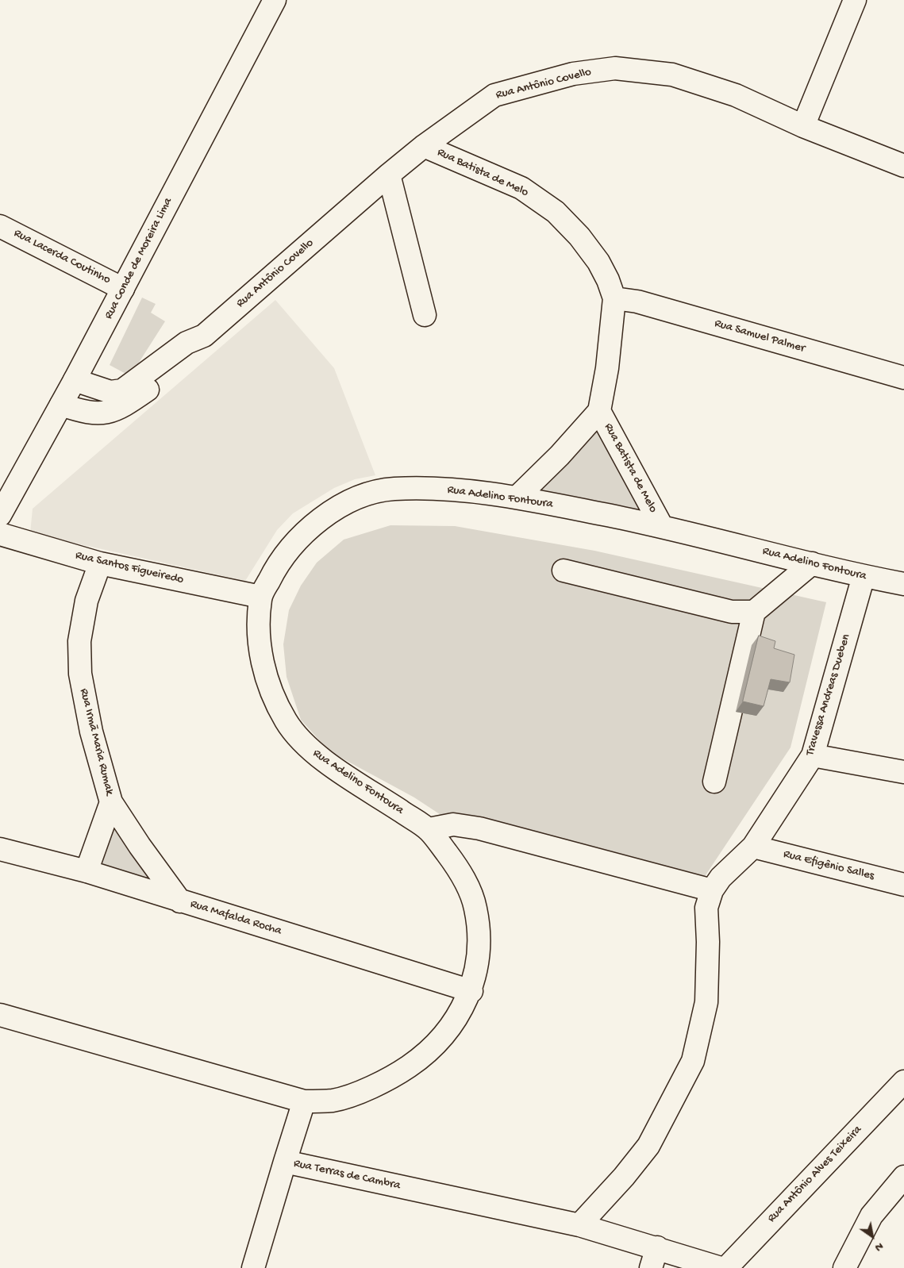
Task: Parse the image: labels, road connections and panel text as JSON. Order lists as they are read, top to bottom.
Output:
{
  "streets": {
    "street": [
      "Rua Antônio Covello",
      "Rua Batista de Melo",
      "Rua Lacerda Coutinho",
      "Rua Conde de Moreira Lima",
      "Rua Samuel Palmer",
      "Rua Adelino Fontoura",
      "Rua Santos Figueiredo",
      "Travessa Andreas Dueben",
      "Rua Irmã Maria Rumak",
      "Rua Efigênio Salles",
      "Rua Mafalda Rocha",
      "Rua Antônio Alves Teixeira",
      "Rua Terras de Cambra"
    ]
  },
  "crossings": [
    ["Rua Antônio Covello", "Rua Batista de Melo"],
    ["Rua Antônio Covello", "Rua Conde de Moreira Lima"],
    ["Rua Batista de Melo", "Rua Samuel Palmer"],
    ["Rua Batista de Melo", "Rua Adelino Fontoura"],
    ["Rua Lacerda Coutinho", "Rua Conde de Moreira Lima"],
    ["Rua Adelino Fontoura", "Rua Santos Figueiredo"],
    ["Rua Adelino Fontoura", "Travessa Andreas Dueben"],
    ["Rua Adelino Fontoura", "Rua Mafalda Rocha"],
    ["Rua Adelino Fontoura", "Rua Terras de Cambra"],
    ["Rua Santos Figueiredo", "Rua Irmã Maria Rumak"],
    ["Travessa Andreas Dueben", "Rua Efigênio Salles"],
    ["Rua Irmã Maria Rumak", "Rua Mafalda Rocha"]
  ],
  "north": "bottom right"
}
